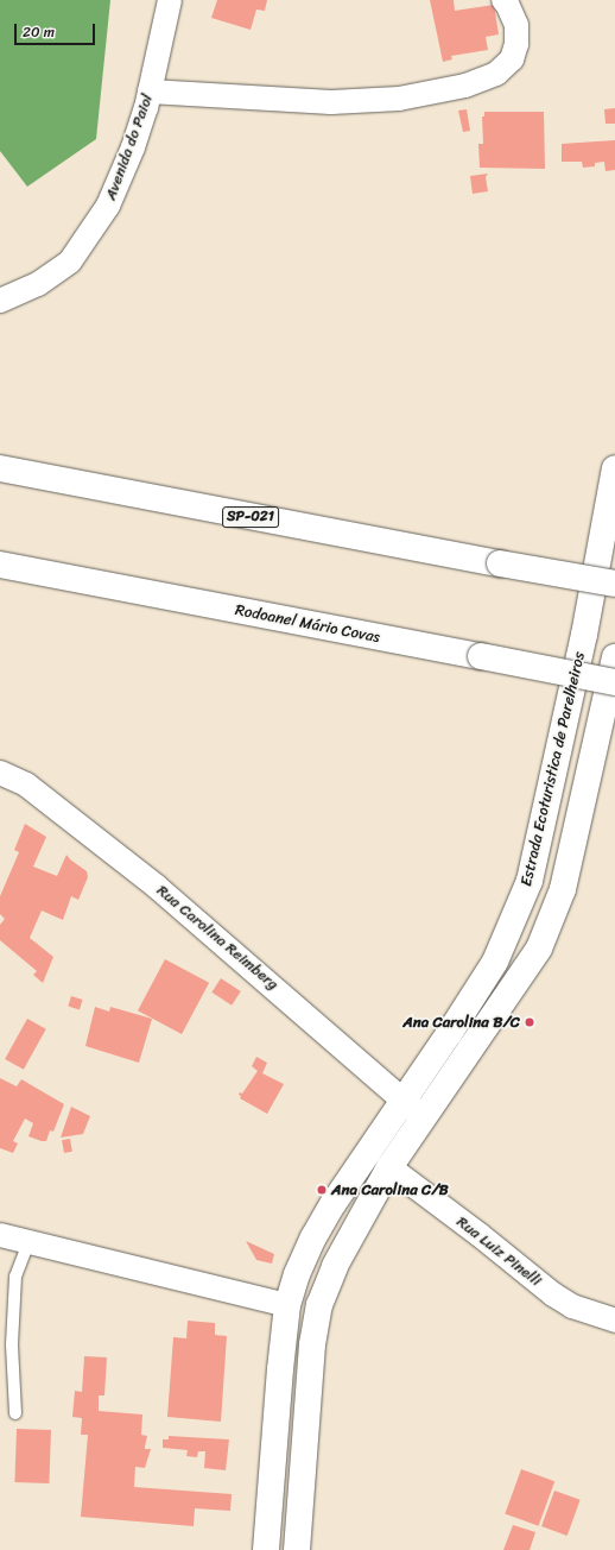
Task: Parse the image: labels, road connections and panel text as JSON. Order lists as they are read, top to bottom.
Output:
{
  "streets": {
    "main road": ["SP-021", "Rodoanel Mário Covas", "Estrada Ecoturistica de Parelheiros"],
    "street": ["Avenida do Paiol", "Rua Carolina Reimberg", "Rua Luiz Pinelli"]
  },
  "crossings": [
    ["Estrada Ecoturistica de Parelheiros", "Rua Carolina Reimberg"]
  ],
  "places": ["Ana Carolina B/C", "Ana Carolina C/B"],
  "scale_bar": "20 m"
}
